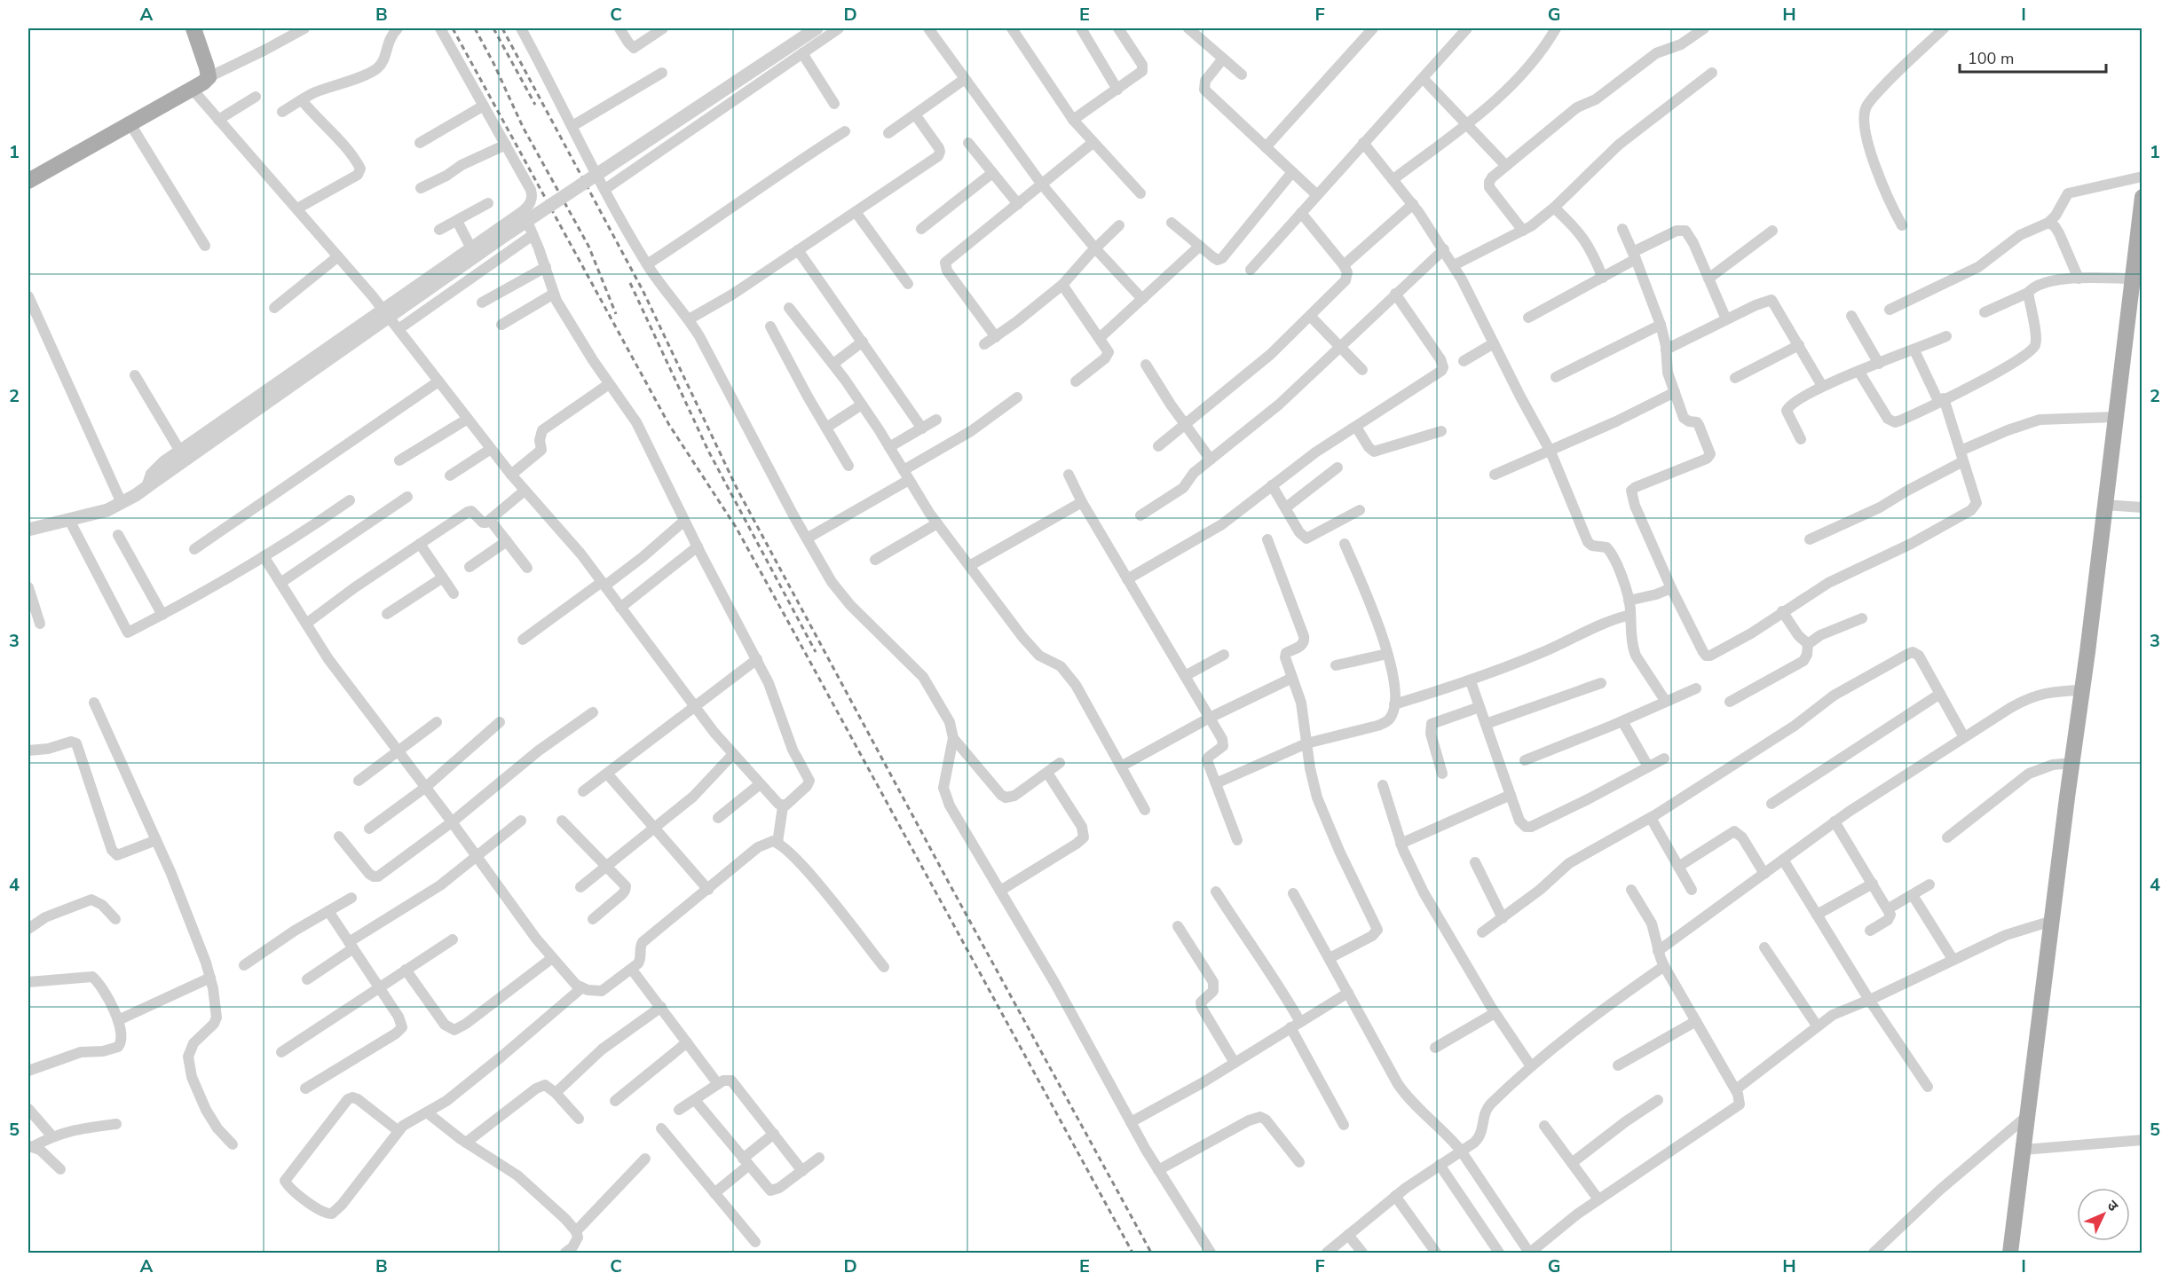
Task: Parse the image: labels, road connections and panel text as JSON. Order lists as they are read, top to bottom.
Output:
{
  "scale_bar": "100 m",
  "north": "top right",
  "grid": {
    "columns": [
      "A",
      "B",
      "C",
      "D",
      "E",
      "F",
      "G",
      "H",
      "I"
    ],
    "rows": [
      "1",
      "2",
      "3",
      "4",
      "5"
    ]
  }
}
